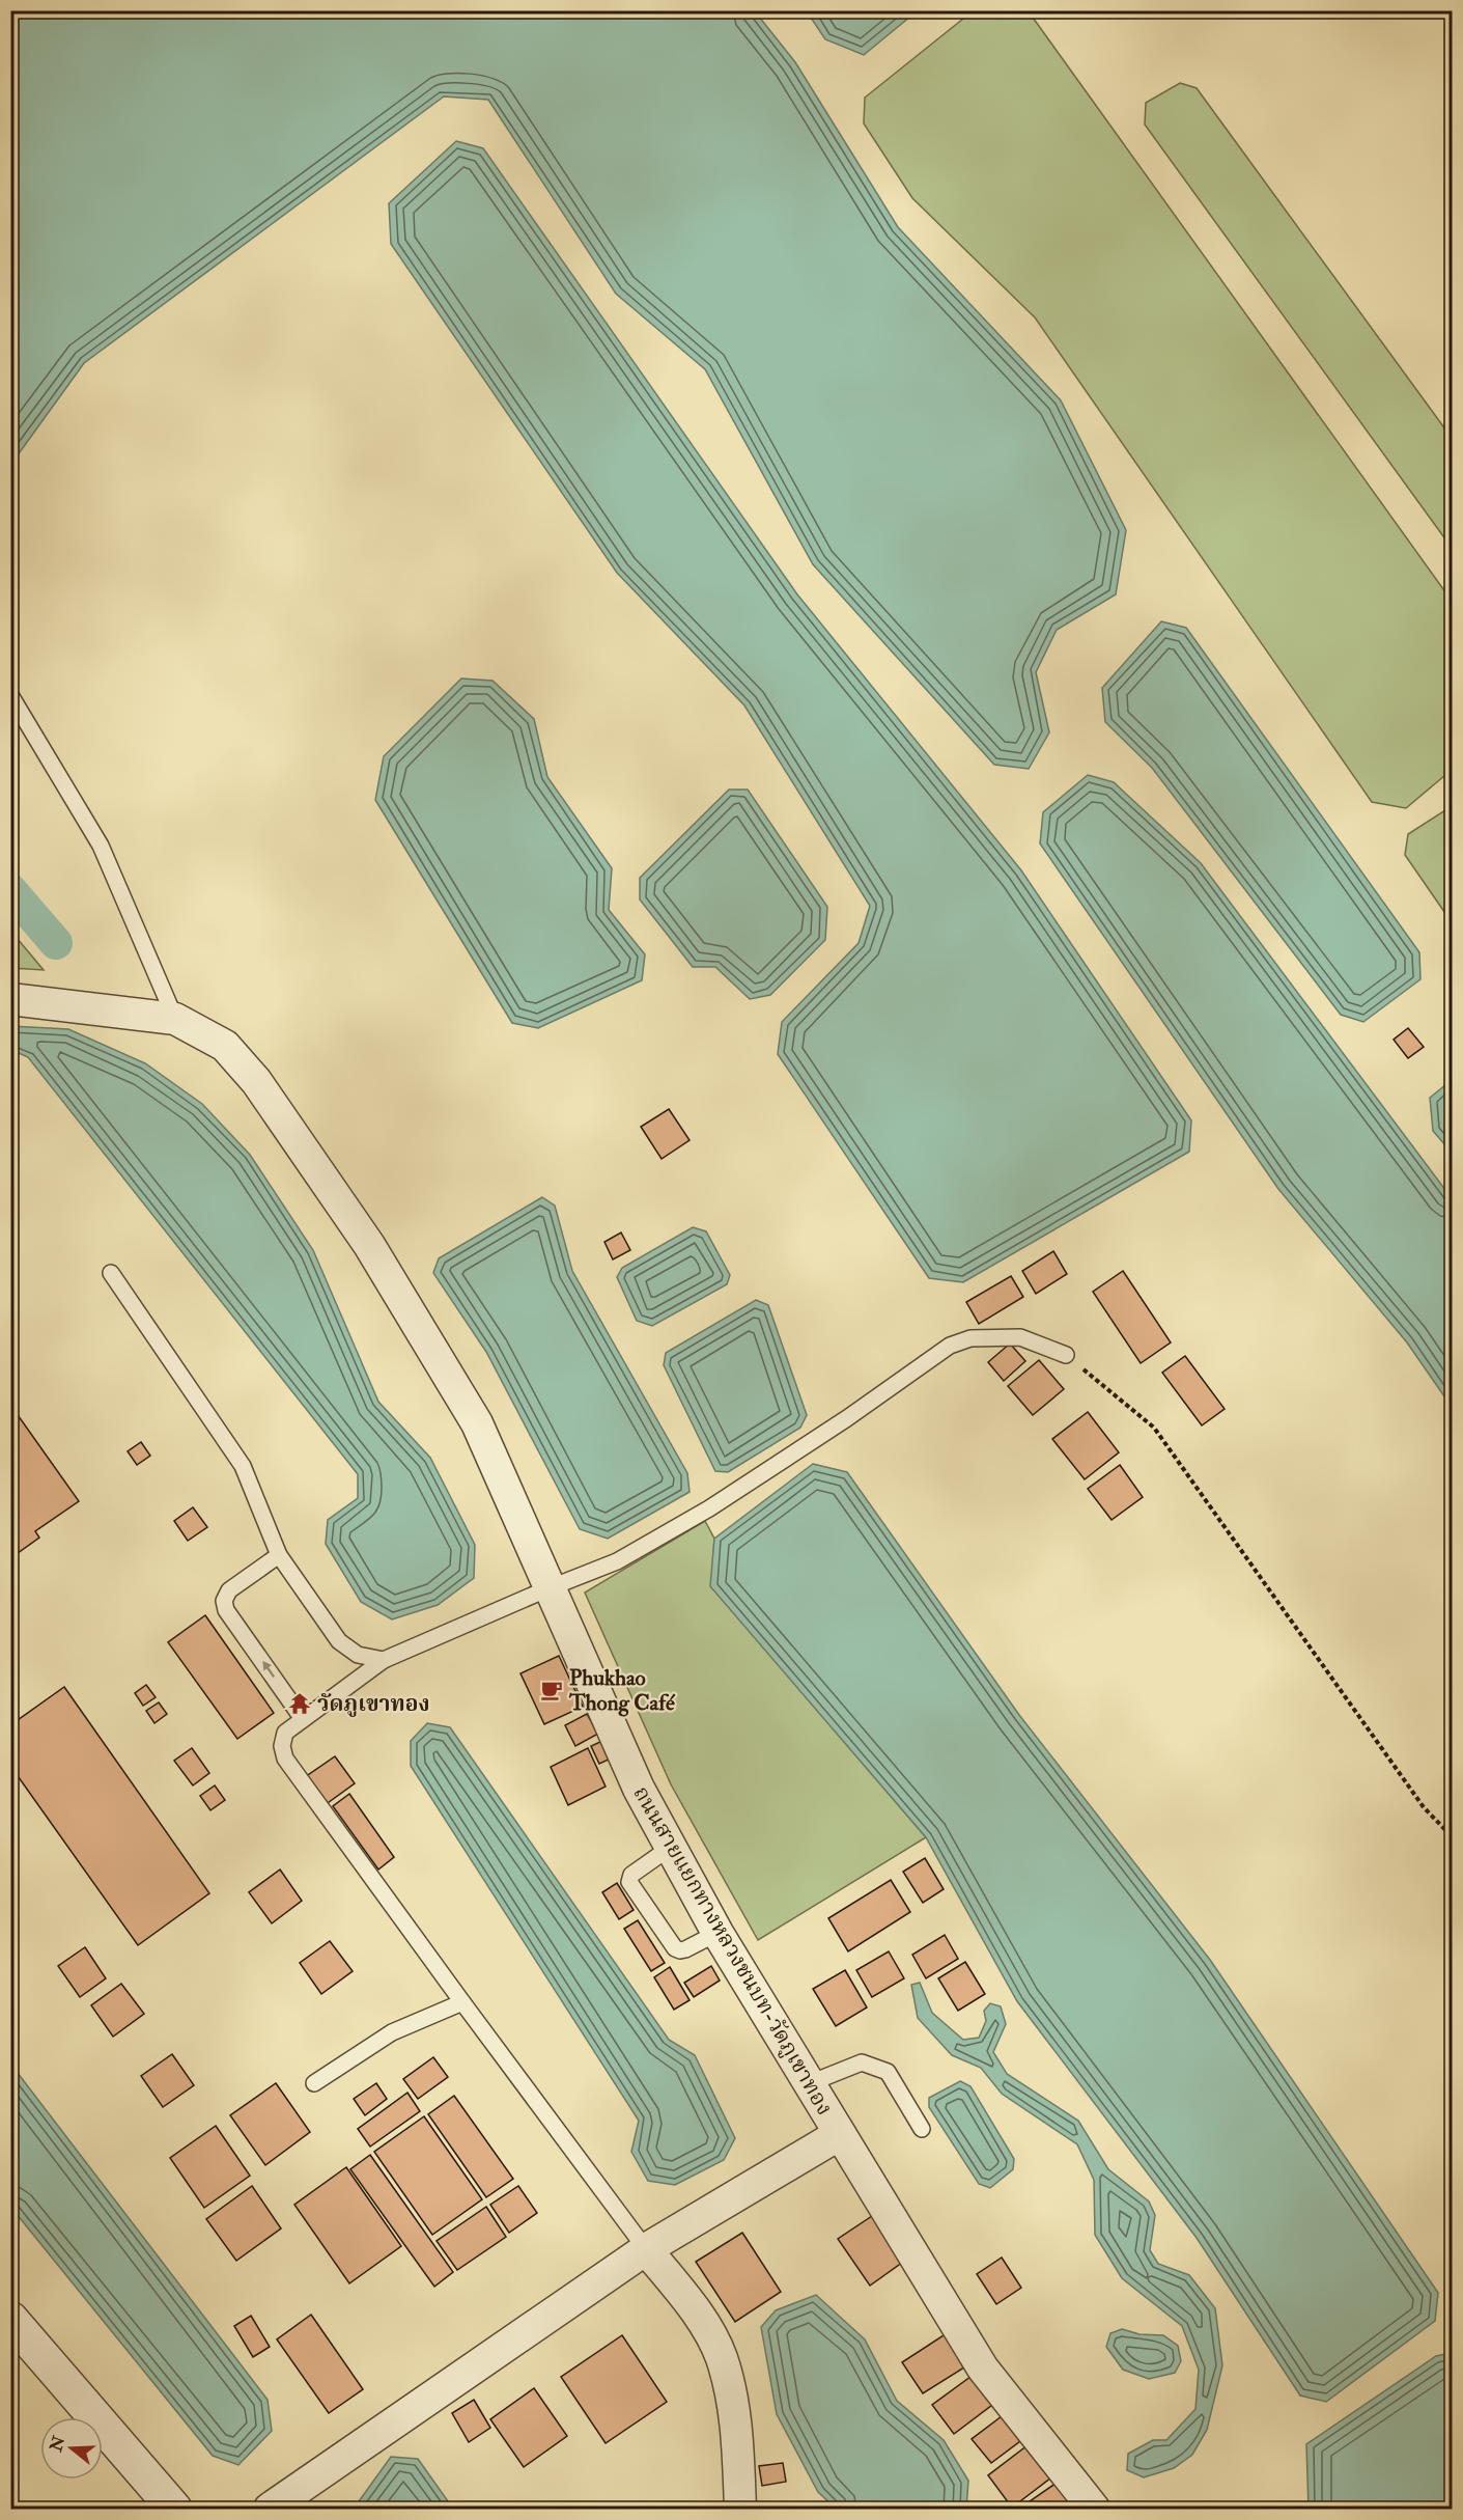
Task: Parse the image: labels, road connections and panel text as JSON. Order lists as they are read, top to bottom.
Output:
{
  "streets": {
    "street": ["ถนนสายแยกทางหลวงชนบท-วัดภูเขาทอง"]
  },
  "places": {
    "cafe": ["Phukhao Thong Café"],
    "temple": ["วัดภูเขาทอง"]
  },
  "north": "left"
}
